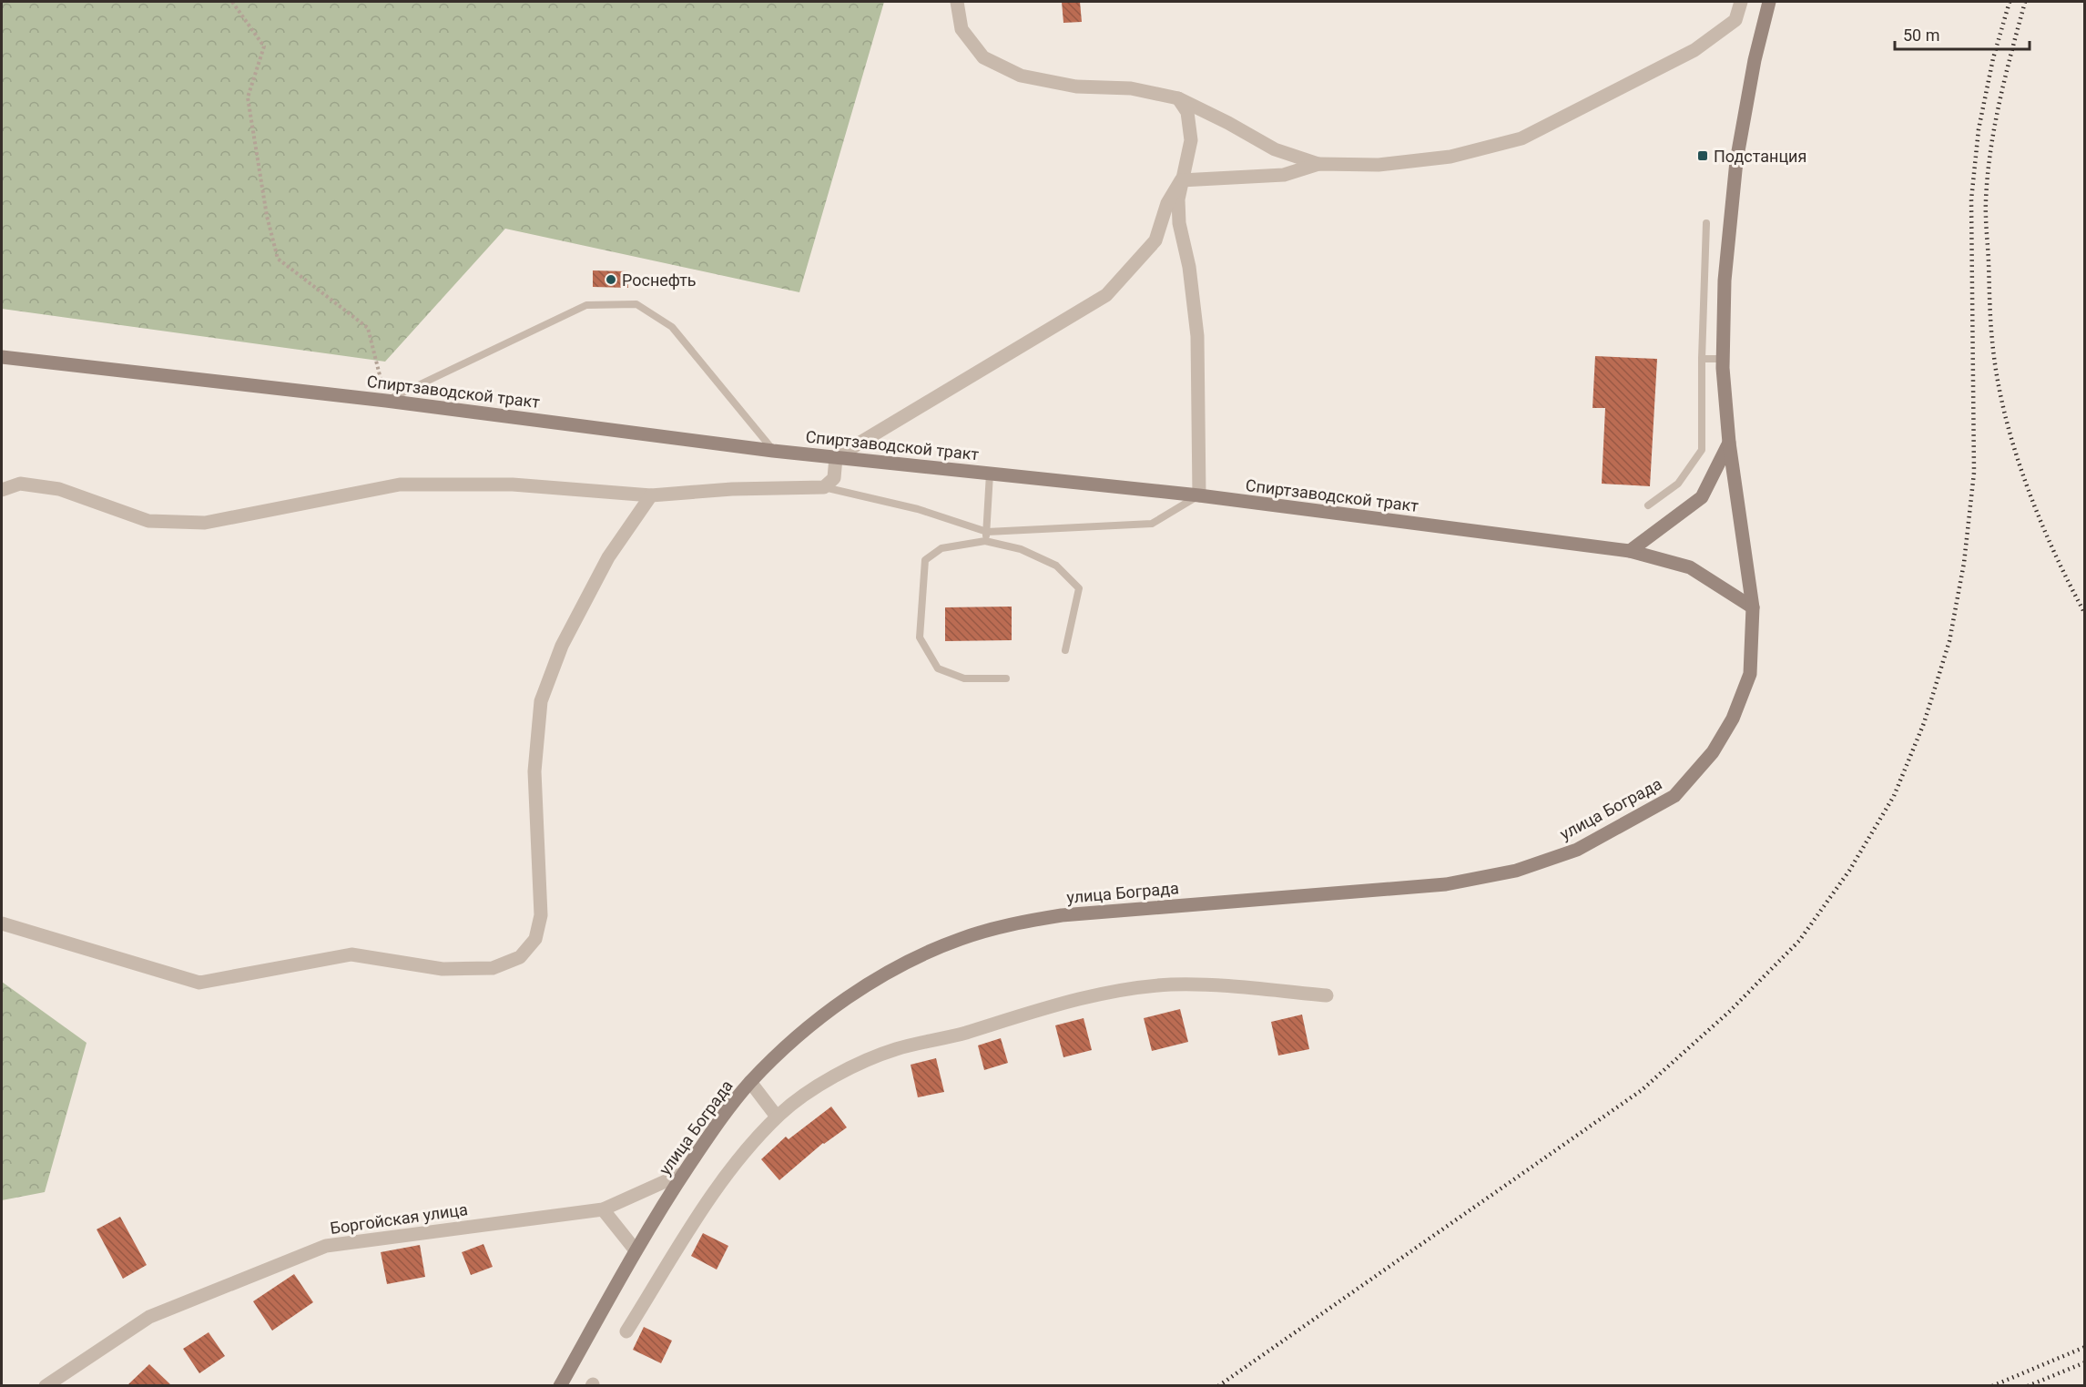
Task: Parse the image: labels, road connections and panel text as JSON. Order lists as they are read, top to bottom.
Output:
{
  "streets": {
    "main road": ["Спиртзаводской тракт", "улица Бограда"],
    "street": ["Боргойская улица"]
  },
  "crossings": [
    ["Спиртзаводской тракт", "улица Бограда"],
    ["улица Бограда", "Боргойская улица"]
  ],
  "places": {
    "transit": ["Подстанция"],
    "other": ["Роснефть"]
  },
  "scale_bar": "50 m"
}
